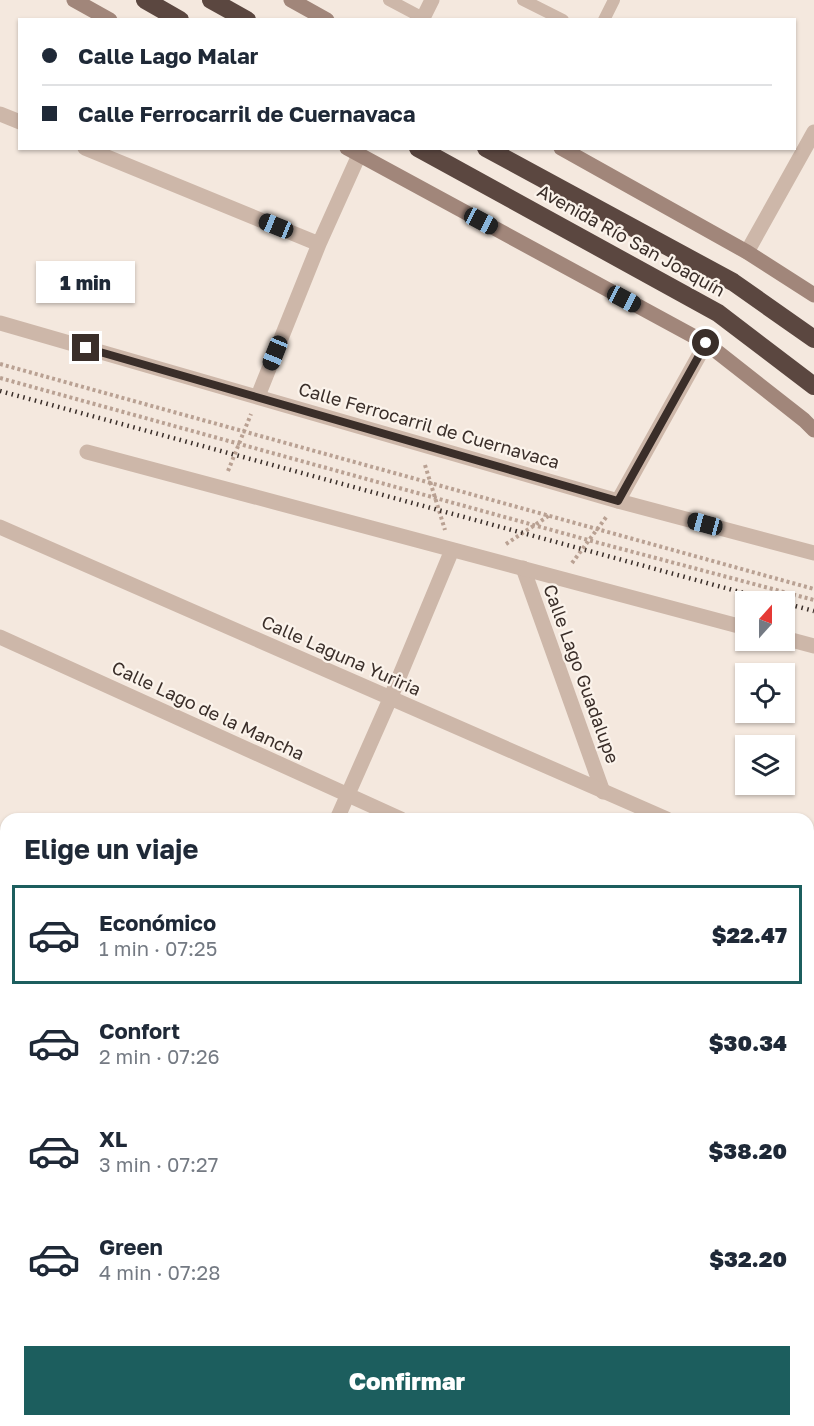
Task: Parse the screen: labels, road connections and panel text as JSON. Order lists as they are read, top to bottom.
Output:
{
  "streets": {
    "highway": ["Avenida Río San Joaquín"],
    "street": [
      "Calle Ferrocarril de Cuernavaca",
      "Calle Laguna Yuriria",
      "Calle Lago Guadalupe",
      "Calle Lago de la Mancha"
    ]
  },
  "crossings": [
    ["Calle Laguna Yuriria", "Calle Lago Guadalupe"]
  ],
  "north": "top",
  "page": {
    "banner": ["Calle Lago Malar", "Calle Ferrocarril de Cuernavaca"],
    "bubble": "1 min",
    "heading": "Elige un viaje",
    "list": [
      {
        "name": "Económico",
        "note": "1 min · 07:25",
        "value": "$22.47"
      },
      {
        "name": "Confort",
        "note": "2 min · 07:26",
        "value": "$30.34"
      },
      {
        "name": "XL",
        "note": "3 min · 07:27",
        "value": "$38.20"
      },
      {
        "name": "Green",
        "note": "4 min · 07:28",
        "value": "$32.20"
      }
    ],
    "buttons": "Confirmar"
  }
}
